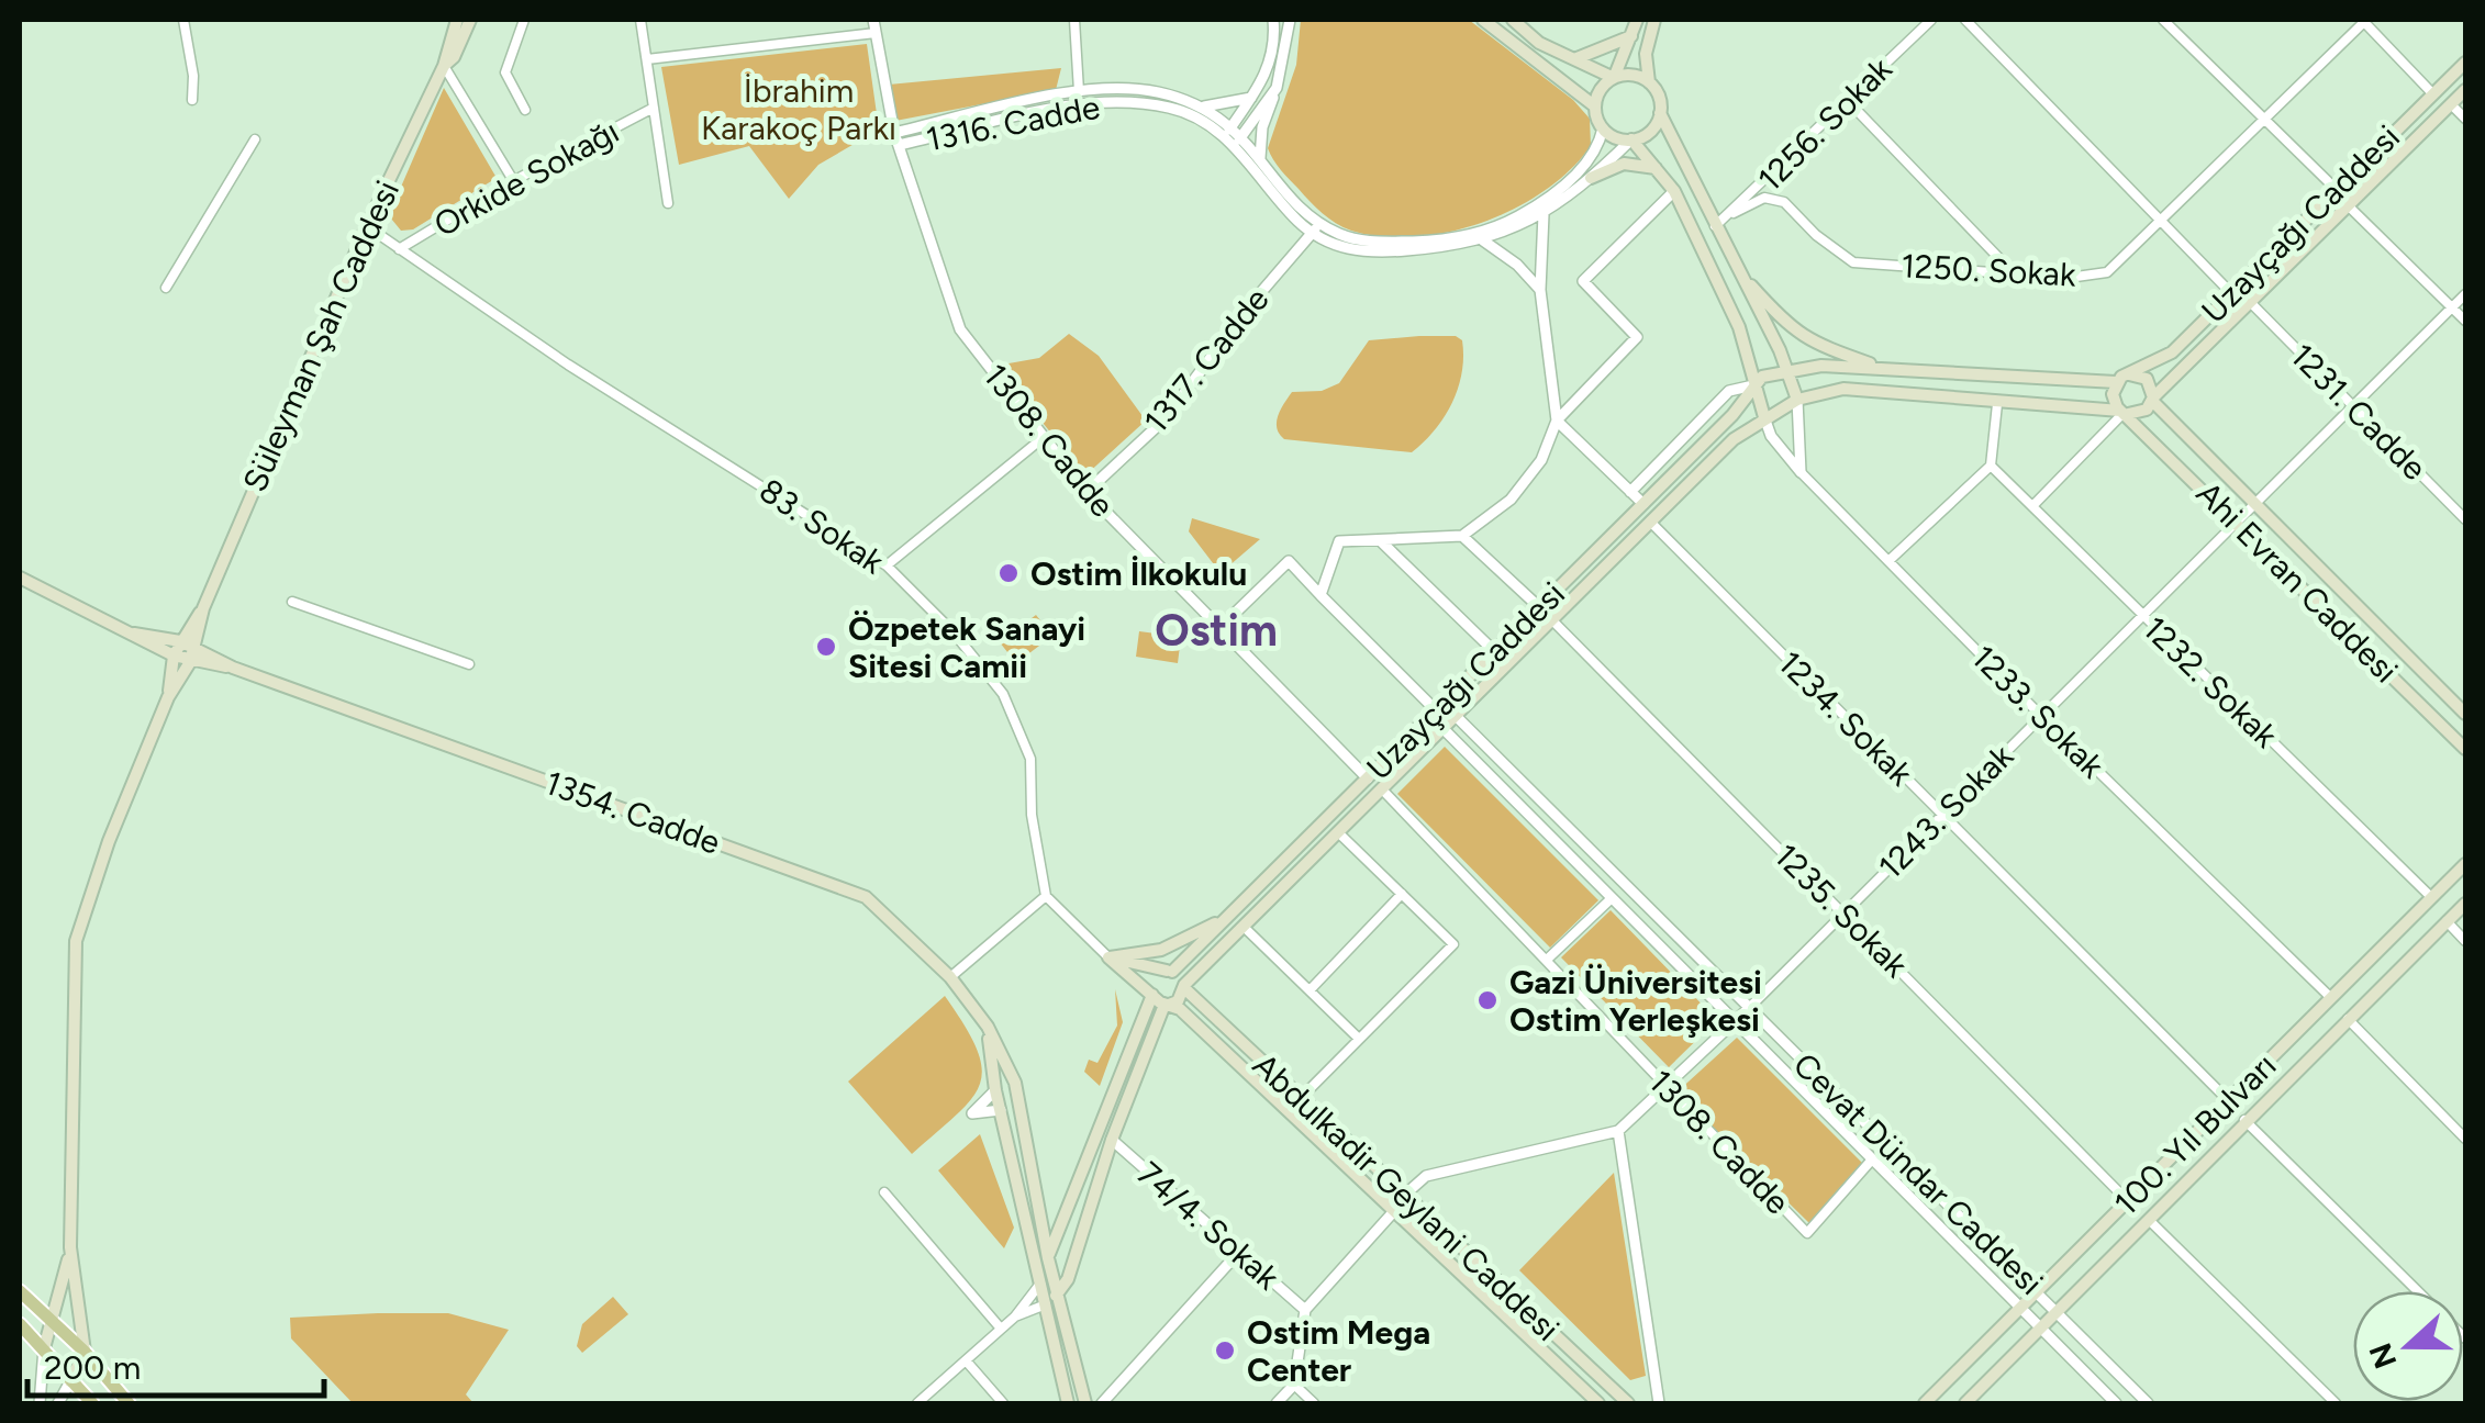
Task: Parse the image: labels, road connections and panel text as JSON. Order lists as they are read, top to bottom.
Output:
{
  "streets": {
    "main road": [
      "Uzayçağı Caddesi",
      "Süleyman Şah Caddesi",
      "Ahi Evran Caddesi",
      "1354. Cadde",
      "100. Yıl Bulvarı",
      "Abdulkadir Geylani Caddesi"
    ],
    "street": [
      "1316. Cadde",
      "1256. Sokak",
      "Orkide Sokağı",
      "1250. Sokak",
      "1317. Cadde",
      "1231. Cadde",
      "1308. Cadde",
      "83. Sokak",
      "1232. Sokak",
      "1233. Sokak",
      "1234. Sokak",
      "1243. Sokak",
      "1235. Sokak",
      "Cevat Dündar Caddesi",
      "74/4. Sokak"
    ]
  },
  "crossings": [
    ["1316. Cadde", "1317. Cadde"],
    ["1316. Cadde", "1308. Cadde"],
    ["1256. Sokak", "1250. Sokak"],
    ["Orkide Sokağı", "83. Sokak"],
    ["Uzayçağı Caddesi", "1231. Cadde"],
    ["Uzayçağı Caddesi", "1308. Cadde"],
    ["Uzayçağı Caddesi", "Ahi Evran Caddesi"],
    ["Uzayçağı Caddesi", "1234. Sokak"],
    ["Uzayçağı Caddesi", "1235. Sokak"],
    ["Uzayçağı Caddesi", "Cevat Dündar Caddesi"],
    ["Uzayçağı Caddesi", "Abdulkadir Geylani Caddesi"],
    ["Süleyman Şah Caddesi", "83. Sokak"],
    ["1317. Cadde", "1308. Cadde"],
    ["1231. Cadde", "1243. Sokak"],
    ["1308. Cadde", "1243. Sokak"],
    ["1308. Cadde", "Cevat Dündar Caddesi"],
    ["Ahi Evran Caddesi", "1243. Sokak"],
    ["1232. Sokak", "1243. Sokak"],
    ["1232. Sokak", "100. Yıl Bulvarı"],
    ["1233. Sokak", "1243. Sokak"],
    ["1233. Sokak", "100. Yıl Bulvarı"],
    ["1234. Sokak", "1243. Sokak"],
    ["1234. Sokak", "100. Yıl Bulvarı"],
    ["1243. Sokak", "1235. Sokak"],
    ["1243. Sokak", "Cevat Dündar Caddesi"],
    ["1235. Sokak", "100. Yıl Bulvarı"],
    ["100. Yıl Bulvarı", "Cevat Dündar Caddesi"]
  ],
  "districts": ["Ostim"],
  "parks": ["İbrahim Karakoç Parkı"],
  "places": [
    "Ostim İlkokulu",
    "Özpetek Sanayi Sitesi Camii",
    "Gazi Üniversitesi Ostim Yerleşkesi",
    "Ostim Mega Center"
  ],
  "scale_bar": "200 m",
  "north": "left"
}
